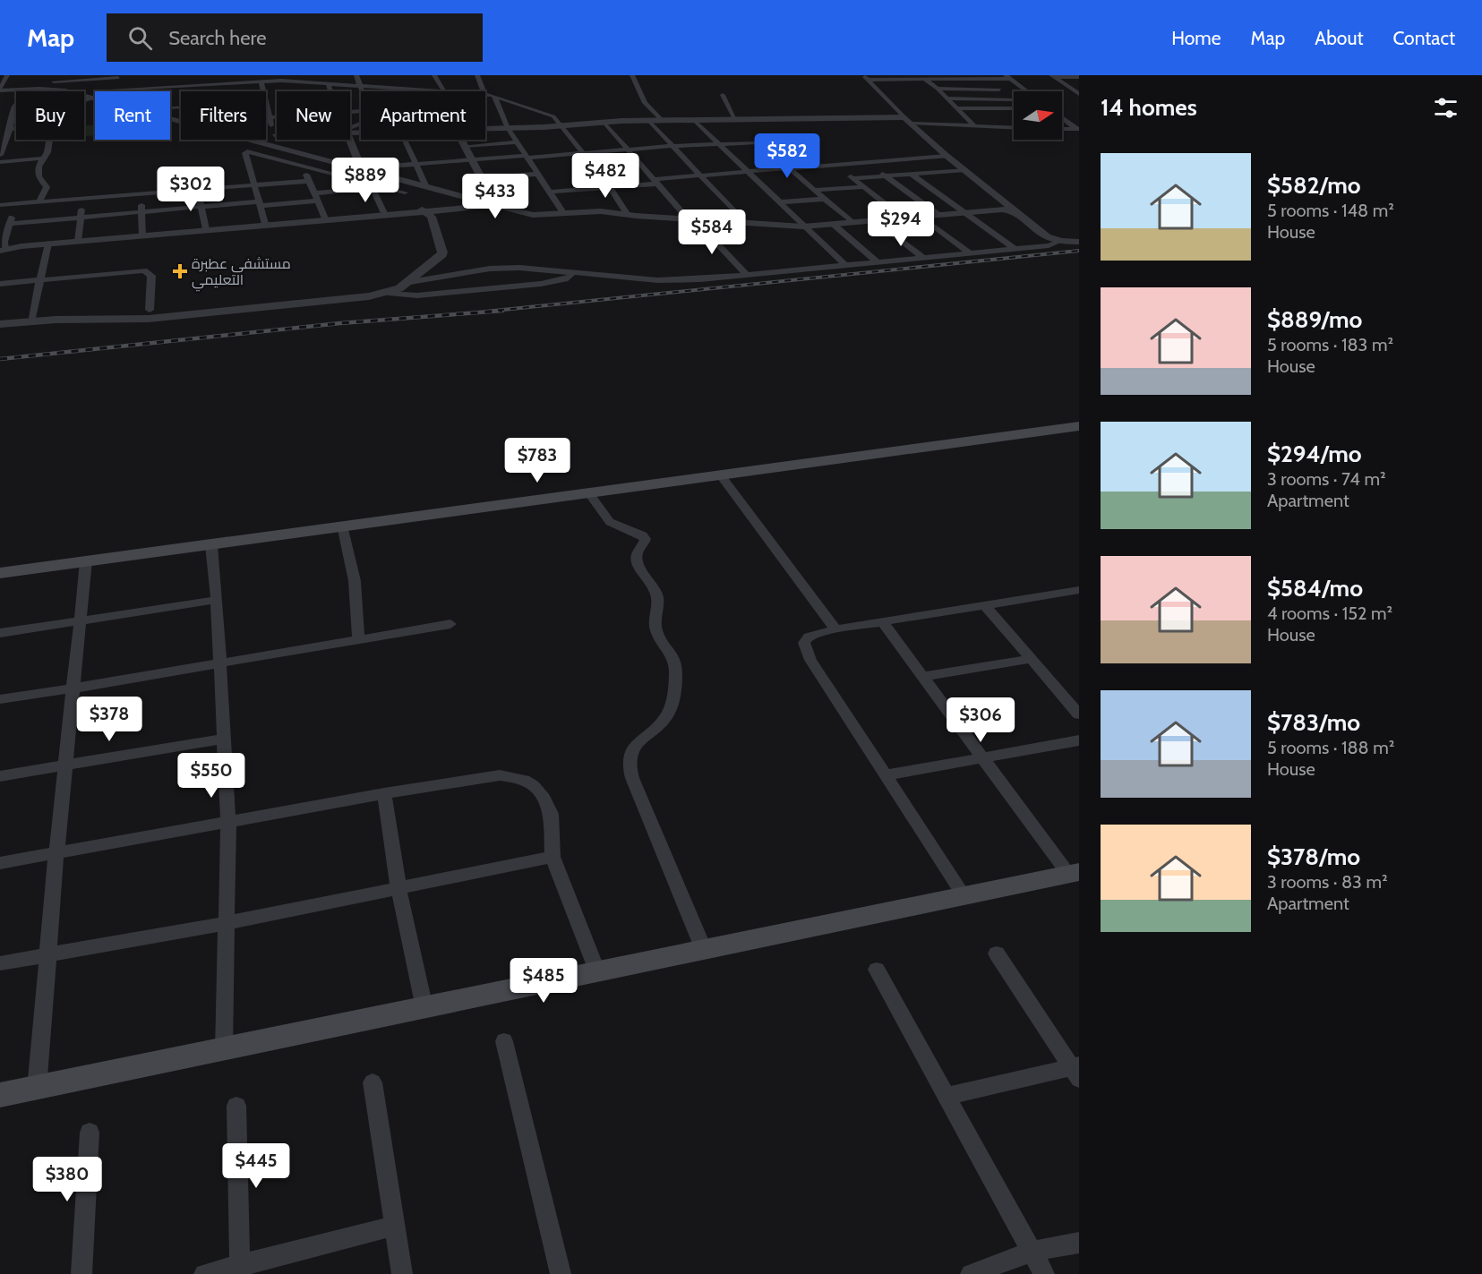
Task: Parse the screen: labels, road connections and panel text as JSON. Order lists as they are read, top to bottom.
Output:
{
  "places": {
    "health": ["مستشفى عطبرة التعليمي"]
  },
  "north": "right",
  "page": {
    "header": "Map",
    "search": "Search here",
    "nav": [
      "Home",
      "Map",
      "About",
      "Contact"
    ],
    "heading": "14 homes",
    "chip": [
      "Buy",
      "Rent",
      "Filters",
      "New",
      "Apartment"
    ],
    "price": [
      "$582",
      "$482",
      "$889",
      "$302",
      "$433",
      "$294",
      "$584",
      "$783",
      "$378",
      "$306",
      "$550",
      "$485",
      "$445",
      "$380"
    ],
    "list": [
      {
        "name": "$582/mo",
        "note": "5 rooms · 148 m² · House"
      },
      {
        "name": "$889/mo",
        "note": "5 rooms · 183 m² · House"
      },
      {
        "name": "$294/mo",
        "note": "3 rooms · 74 m² · Apartment"
      },
      {
        "name": "$584/mo",
        "note": "4 rooms · 152 m² · House"
      },
      {
        "name": "$783/mo",
        "note": "5 rooms · 188 m² · House"
      },
      {
        "name": "$378/mo",
        "note": "3 rooms · 83 m² · Apartment"
      }
    ]
  }
}
